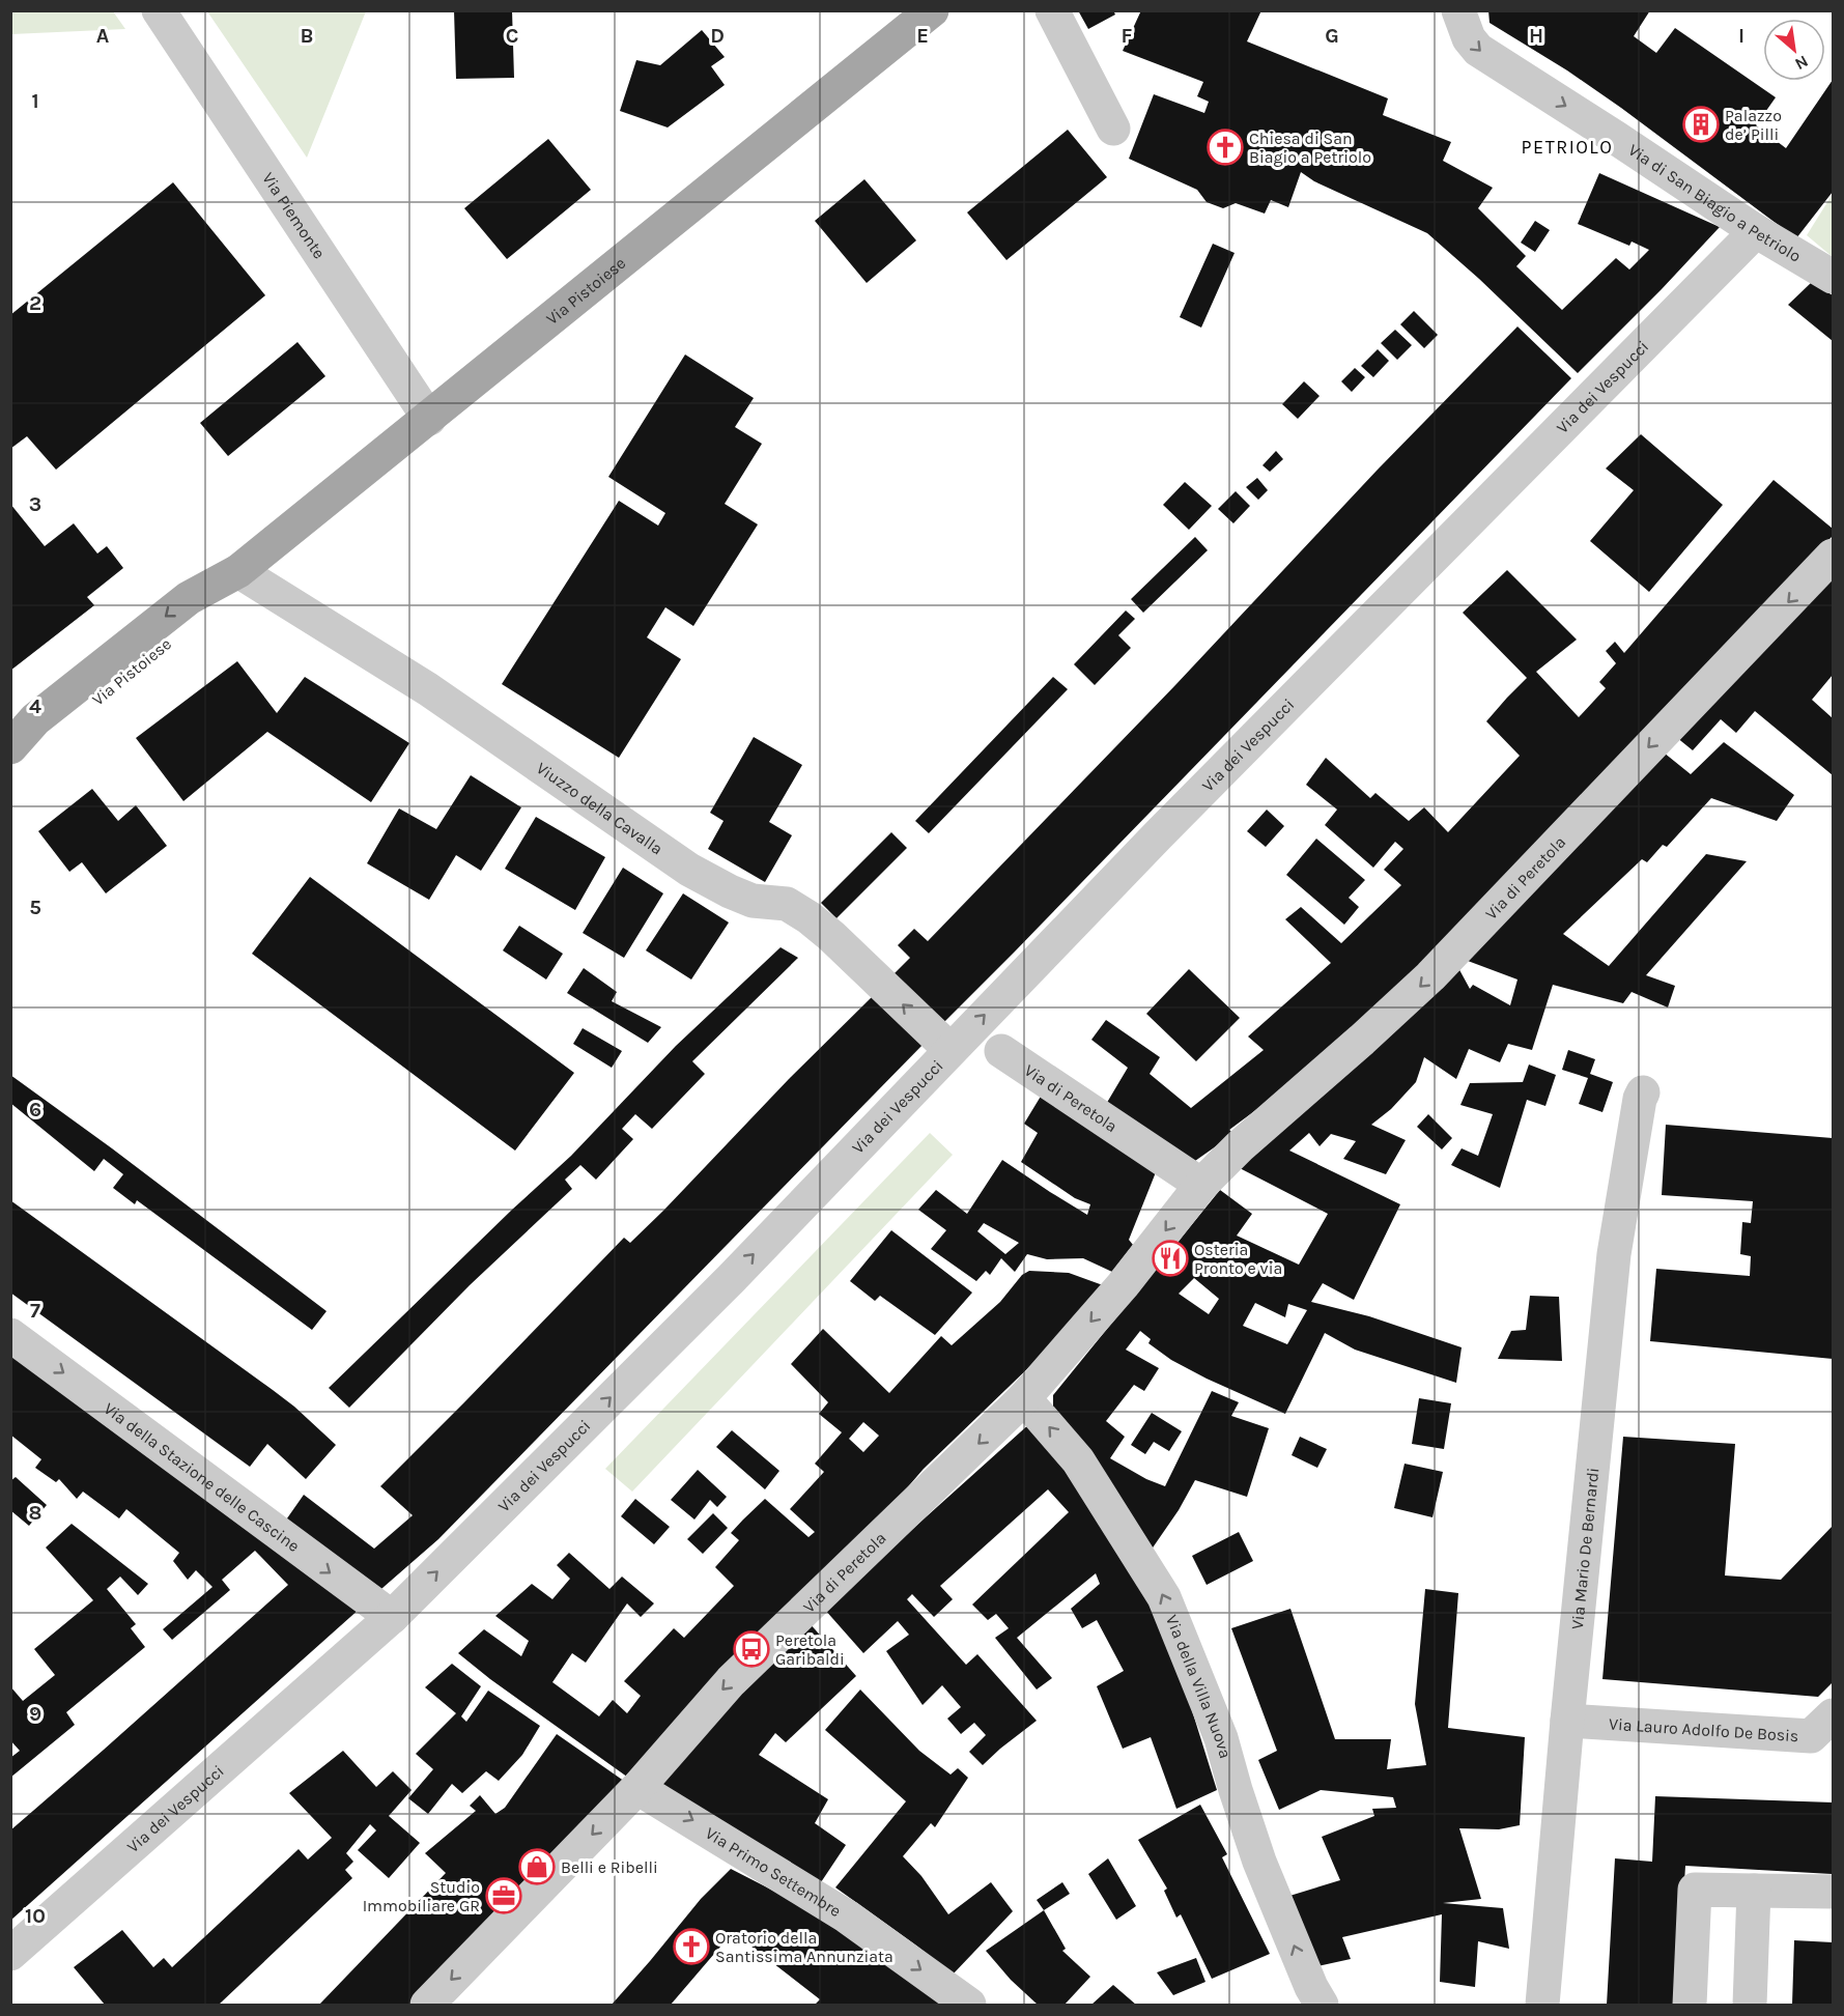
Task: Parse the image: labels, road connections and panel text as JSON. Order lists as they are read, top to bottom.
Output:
{
  "streets": {
    "main road": ["Via Pistoiese"],
    "street": [
      "Via di San Biagio a Petriolo",
      "Via Piemonte",
      "Via dei Vespucci",
      "Viuzzo della Cavalla",
      "Via di Peretola",
      "Via della Stazione delle Cascine",
      "Via Mario De Bernardi",
      "Via della Villa Nuova",
      "Via Lauro Adolfo De Bosis",
      "Via Primo Settembre"
    ]
  },
  "crossings": [
    ["Via di San Biagio a Petriolo", "Via dei Vespucci"],
    ["Via Piemonte", "Via Pistoiese"],
    ["Via Pistoiese", "Viuzzo della Cavalla"],
    ["Via dei Vespucci", "Viuzzo della Cavalla"],
    ["Via dei Vespucci", "Via della Stazione delle Cascine"],
    ["Via di Peretola", "Via della Villa Nuova"],
    ["Via di Peretola", "Via Primo Settembre"],
    ["Via Mario De Bernardi", "Via Lauro Adolfo De Bosis"]
  ],
  "one_way": [
    "Via di San Biagio a Petriolo",
    "Via dei Vespucci",
    "Viuzzo della Cavalla",
    "Via di Peretola",
    "Via della Stazione delle Cascine",
    "Via della Villa Nuova",
    "Via Primo Settembre"
  ],
  "districts": ["PETRIOLO"],
  "places": {
    "building": ["Palazzo de’ Pilli"],
    "church": ["Chiesa di San Biagio a Petriolo", "Oratorio della Santissima Annunziata"],
    "restaurant": ["Osteria Pronto e via"],
    "bus stop": ["Peretola Garibaldi"],
    "shop": ["Belli e Ribelli"],
    "office": ["Studio Immobiliare GR"]
  },
  "north": "bottom right",
  "grid": {
    "columns": [
      "A",
      "B",
      "C",
      "D",
      "E",
      "F",
      "G",
      "H",
      "I"
    ],
    "rows": [
      "1",
      "2",
      "3",
      "4",
      "5",
      "6",
      "7",
      "8",
      "9",
      "10"
    ]
  }
}
